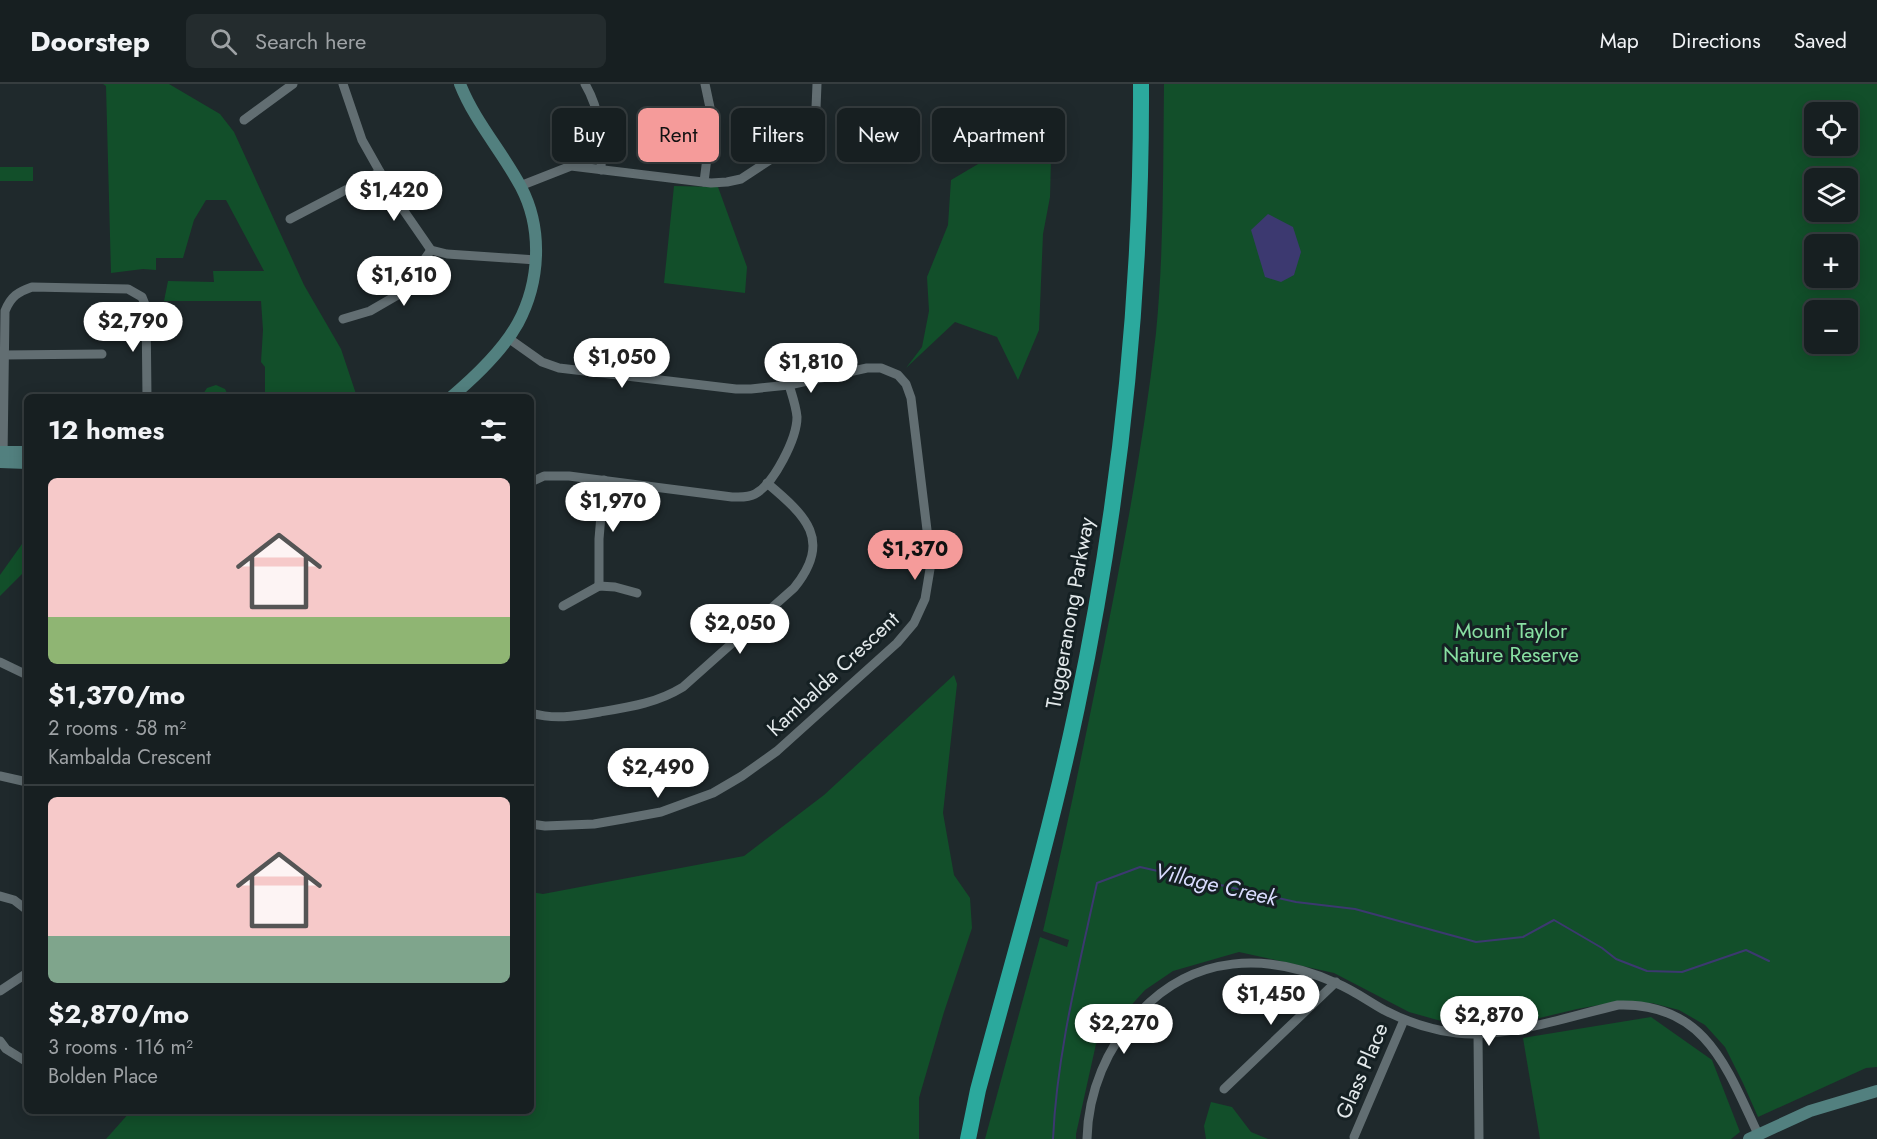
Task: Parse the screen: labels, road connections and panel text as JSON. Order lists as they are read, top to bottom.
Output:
{
  "streets": {
    "highway": ["Tuggeranong Parkway"],
    "street": ["Kambalda Crescent", "Glass Place"]
  },
  "water": ["Village Creek"],
  "parks": ["Mount Taylor Nature Reserve"],
  "page": {
    "header": "Doorstep",
    "search": "Search here",
    "nav": ["Map", "Directions", "Saved"],
    "map_buttons": ["+", "−"],
    "chip": [
      "Buy",
      "Rent",
      "Filters",
      "New",
      "Apartment"
    ],
    "price": [
      "$1,420",
      "$1,610",
      "$2,790",
      "$1,050",
      "$1,810",
      "$1,970",
      "$1,370",
      "$2,050",
      "$2,490",
      "$1,450",
      "$2,870",
      "$2,270"
    ],
    "heading": "12 homes",
    "list": [
      {
        "name": "$1,370/mo",
        "note": "2 rooms · 58 m² · Kambalda Crescent"
      },
      {
        "name": "$2,870/mo",
        "note": "3 rooms · 116 m² · Bolden Place"
      }
    ]
  }
}
